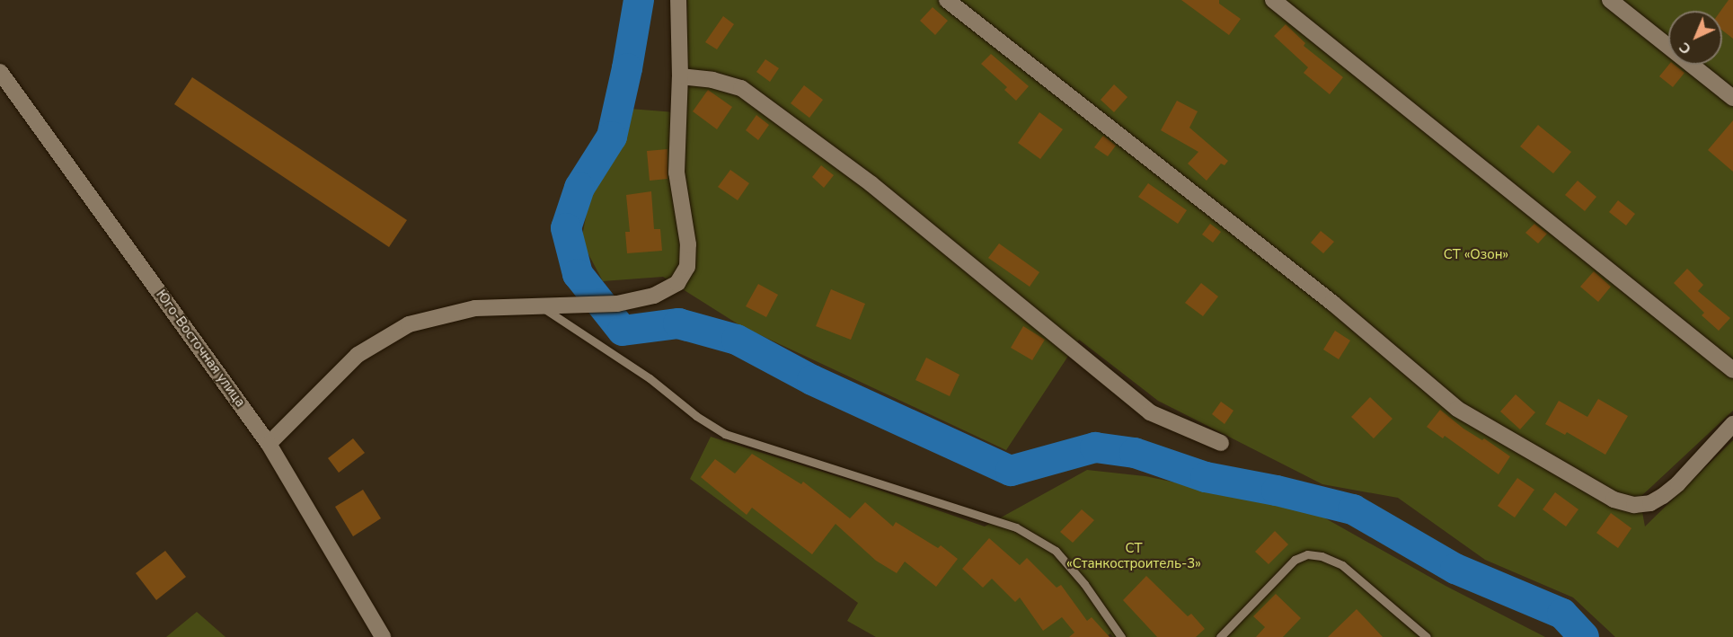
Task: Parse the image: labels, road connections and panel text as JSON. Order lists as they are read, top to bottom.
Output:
{
  "streets": {
    "street": ["Юго-Восточная улица"]
  },
  "parks": ["СТ «Озон»", "СТ «Станкостроитель-3»"],
  "north": "bottom left"
}
